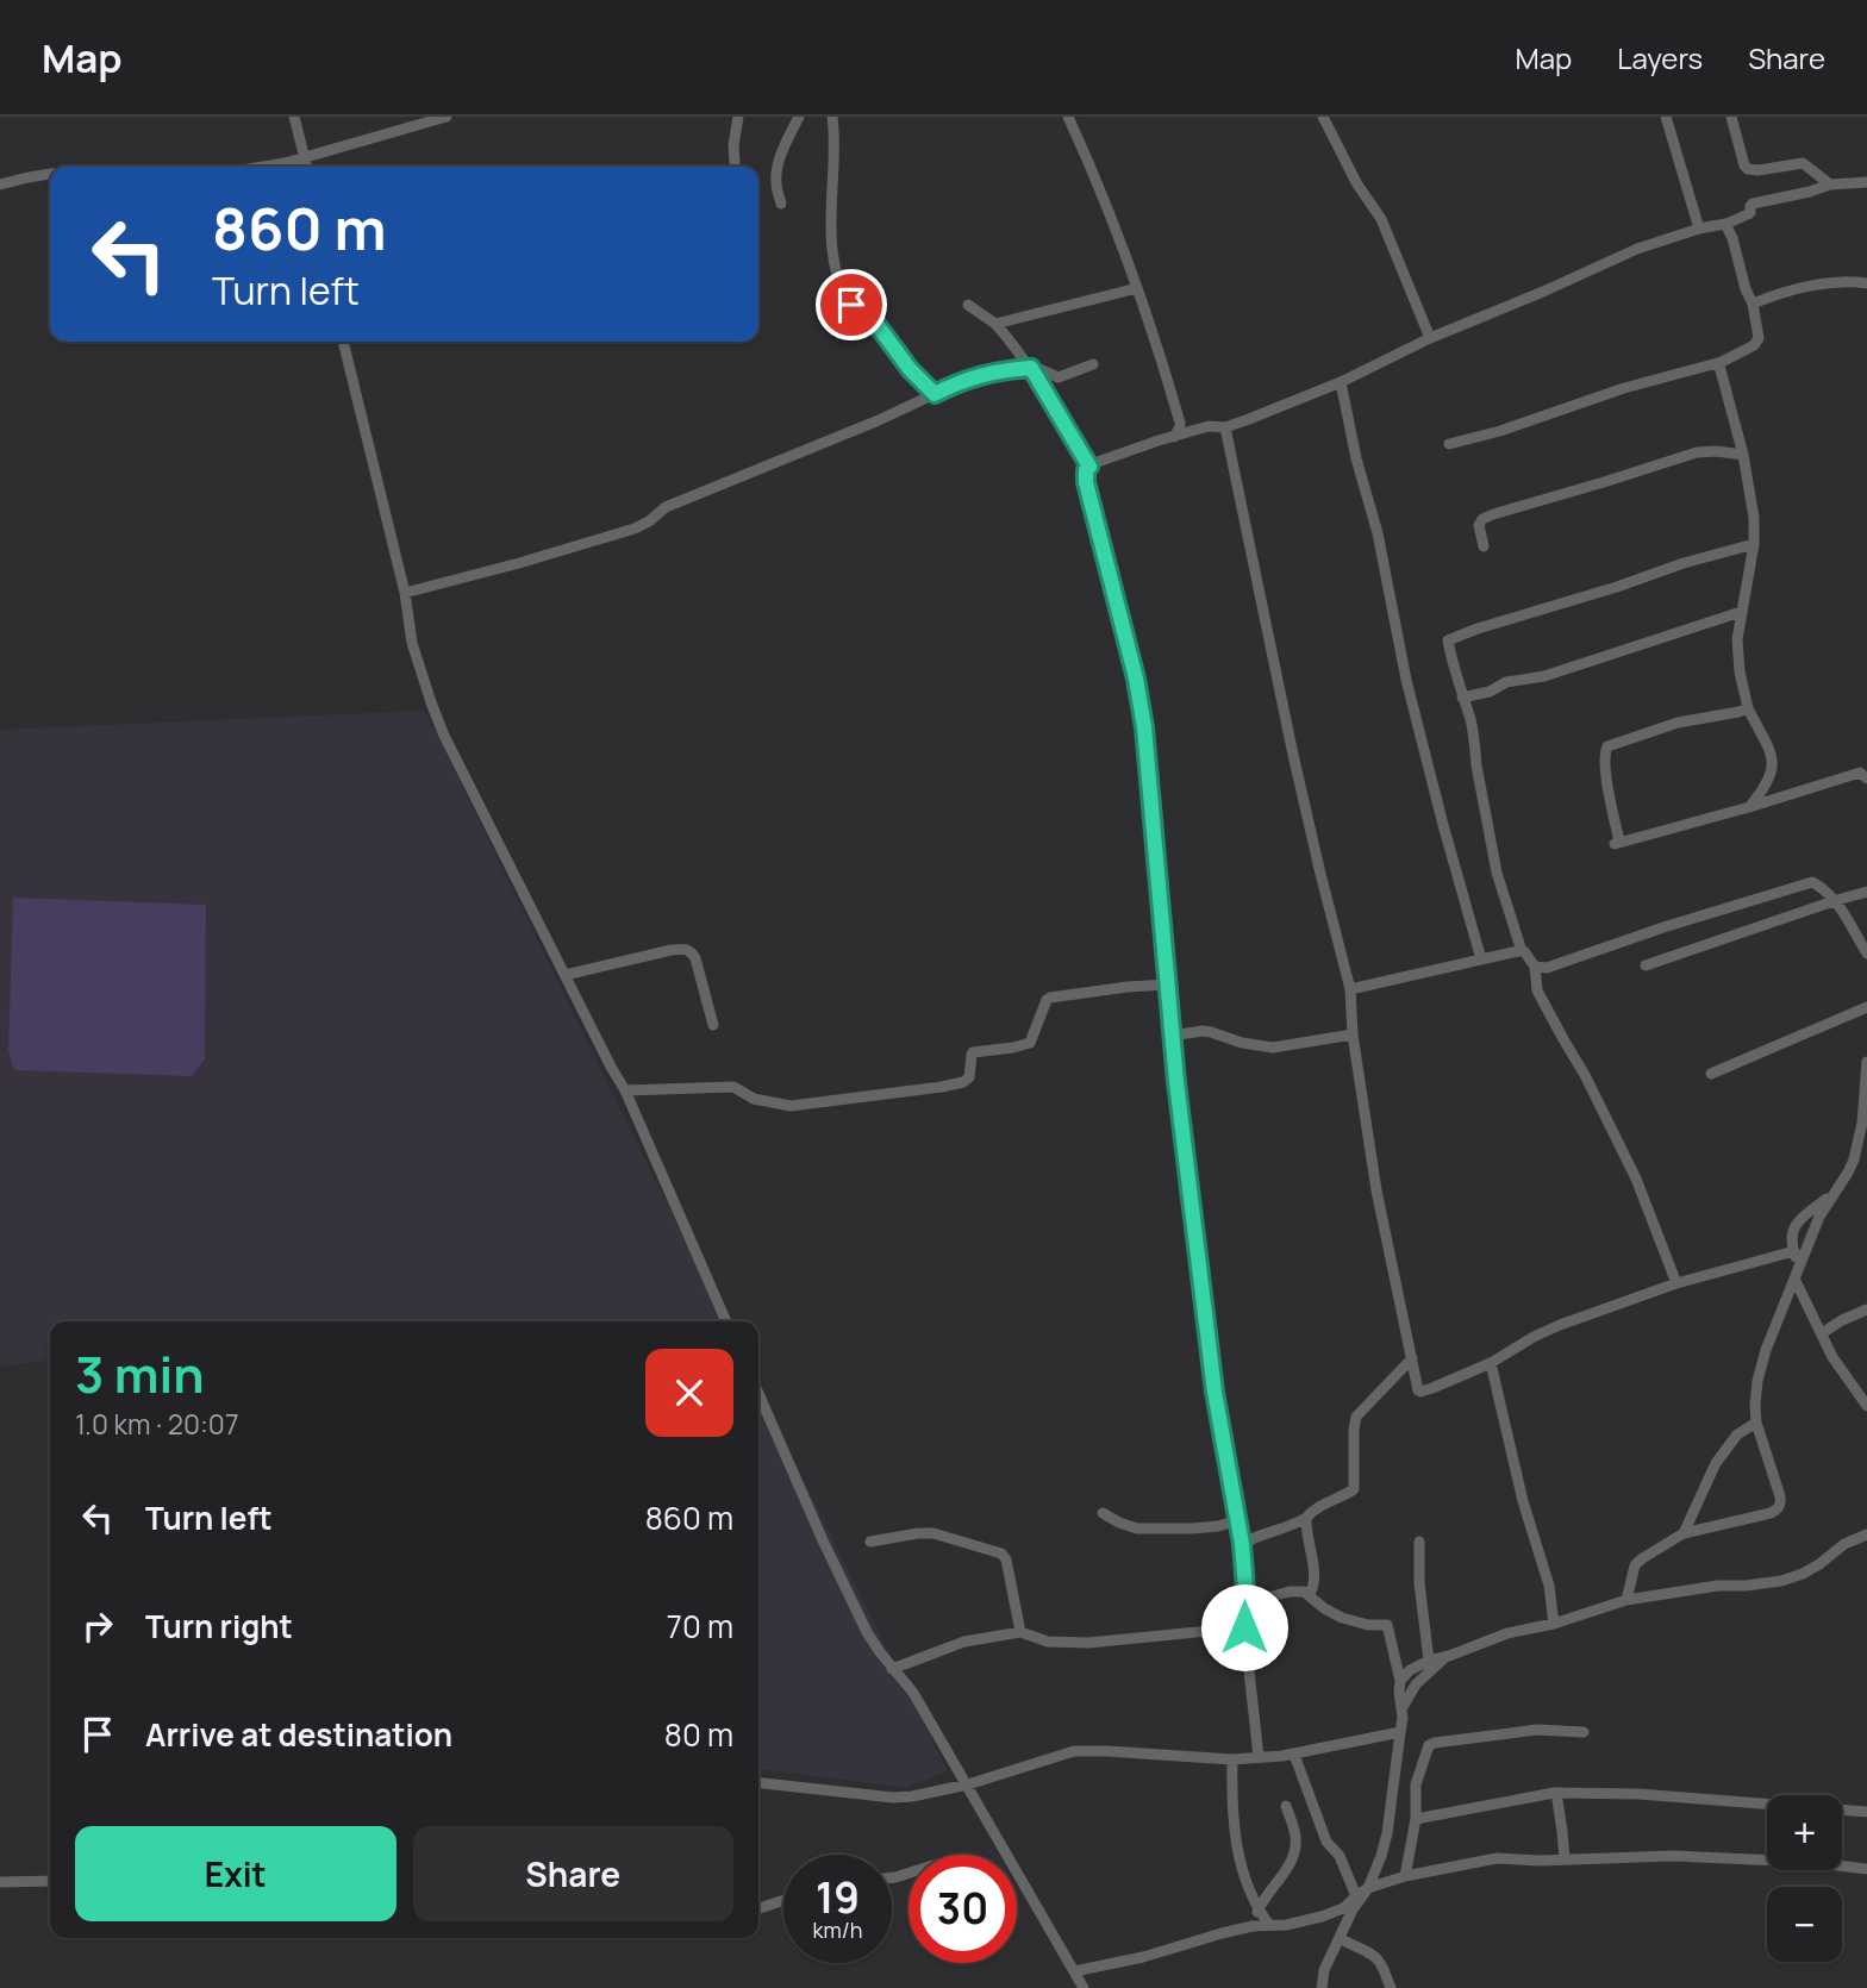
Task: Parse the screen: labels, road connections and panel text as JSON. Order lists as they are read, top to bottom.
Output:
{
  "page": {
    "header": "Map",
    "nav": ["Map", "Layers", "Share"],
    "turn": ["860 m", "Turn left"],
    "heading": ["3 min", "1.0 km · 20:07"],
    "list": [
      {
        "name": "Turn left",
        "value": "860 m"
      },
      {
        "name": "Turn right",
        "value": "70 m"
      },
      {
        "name": "Arrive at destination",
        "value": "80 m"
      }
    ],
    "map_buttons": ["+", "−"],
    "buttons": ["Exit", "Share"],
    "speed": "19 km/h",
    "limit": "30"
  }
}
